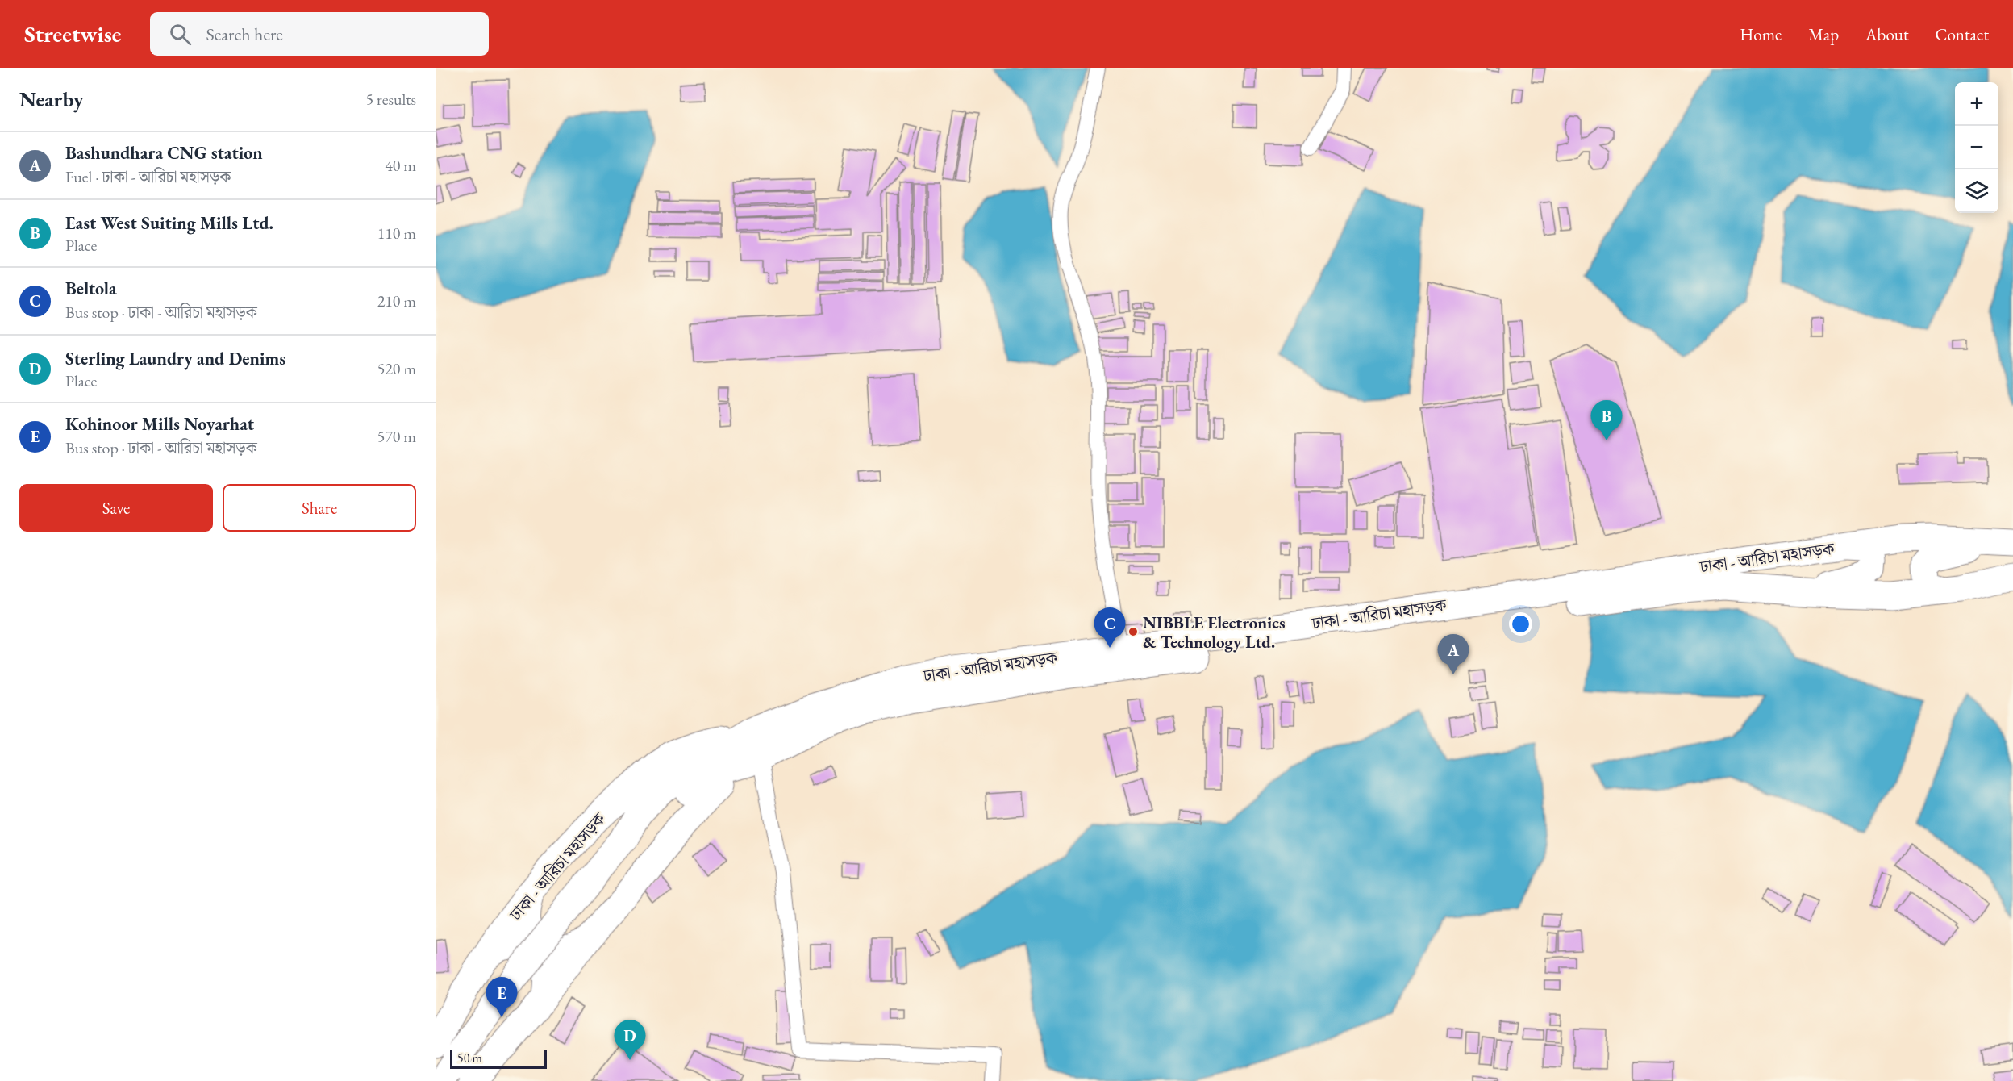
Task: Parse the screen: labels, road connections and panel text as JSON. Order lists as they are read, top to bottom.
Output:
{
  "streets": {
    "highway": ["ঢাকা - আরিচা মহাসড়ক"]
  },
  "places": ["NIBBLE Electronics & Technology Ltd."],
  "scale_bar": "50 m",
  "page": {
    "header": "Streetwise",
    "search": "Search here",
    "nav": [
      "Home",
      "Map",
      "About",
      "Contact"
    ],
    "heading": ["Nearby", "5 results"],
    "map_buttons": ["+", "−"],
    "list": [
      {
        "mark": "A",
        "name": "Bashundhara CNG station",
        "note": "Fuel · ঢাকা - আরিচা মহাসড়ক",
        "value": "40 m"
      },
      {
        "mark": "B",
        "name": "East West Suiting Mills Ltd.",
        "note": "Place",
        "value": "110 m"
      },
      {
        "mark": "C",
        "name": "Beltola",
        "note": "Bus stop · ঢাকা - আরিচা মহাসড়ক",
        "value": "210 m"
      },
      {
        "mark": "D",
        "name": "Sterling Laundry and Denims",
        "note": "Place",
        "value": "520 m"
      },
      {
        "mark": "E",
        "name": "Kohinoor Mills Noyarhat",
        "note": "Bus stop · ঢাকা - আরিচা মহাসড়ক",
        "value": "570 m"
      }
    ],
    "pins": [
      "B",
      "C",
      "A",
      "E",
      "D"
    ],
    "buttons": ["Save", "Share"],
    "scale": "50 m"
  }
}
